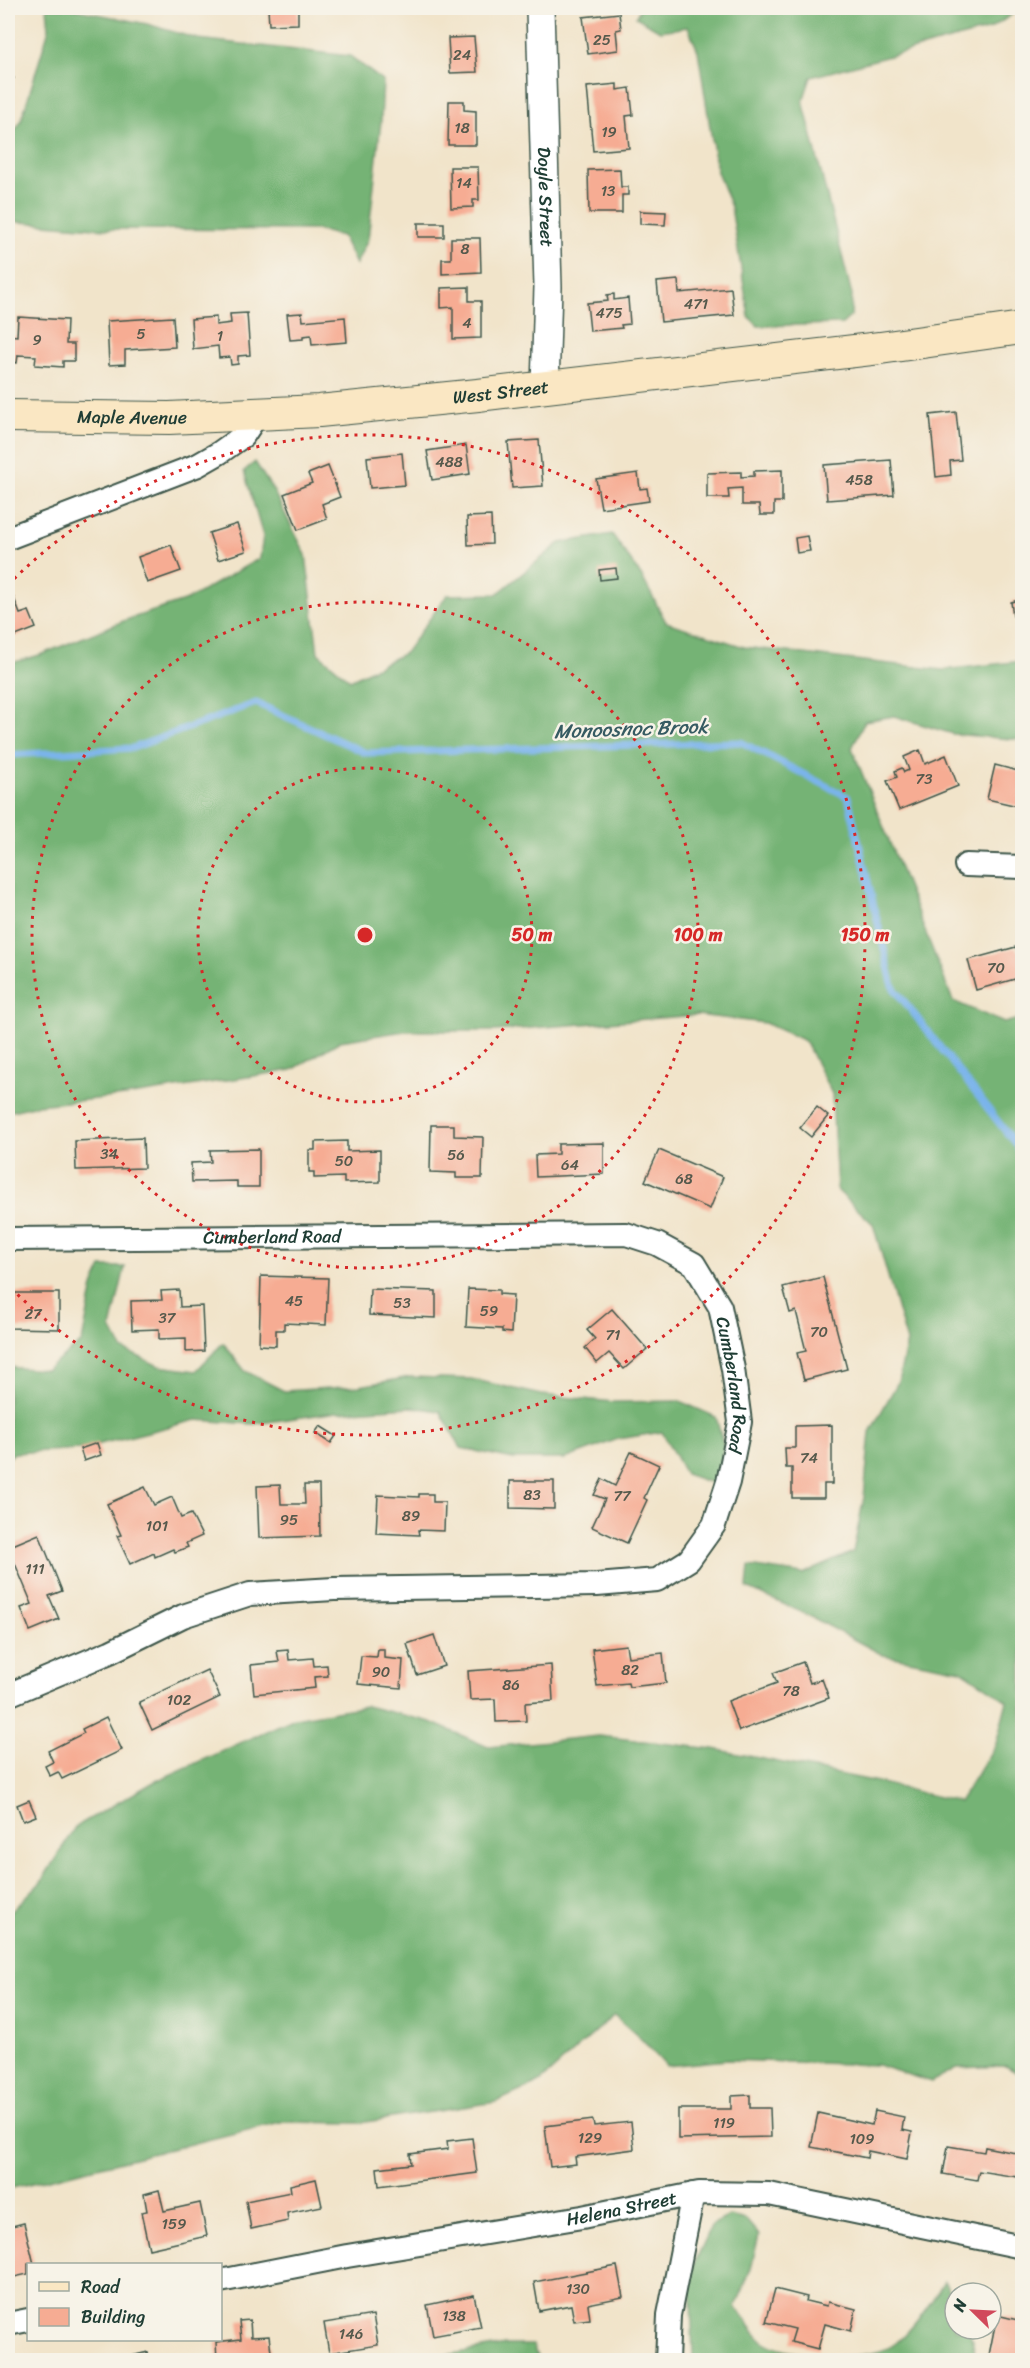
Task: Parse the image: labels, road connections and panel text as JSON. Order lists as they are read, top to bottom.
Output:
{
  "streets": {
    "main road": ["West Street", "Maple Avenue"],
    "street": ["Doyle Street", "Cumberland Road", "Helena Street"]
  },
  "crossings": [
    ["Doyle Street", "West Street"],
    ["West Street", "Maple Avenue"]
  ],
  "water": ["Monoosnoc Brook"],
  "house_numbers": [
    "25",
    "24",
    "18",
    "19",
    "14",
    "13",
    "8",
    "471",
    "475",
    "4",
    "5",
    "1",
    "9",
    "488",
    "458",
    "73",
    "70",
    "34",
    "56",
    "50",
    "64",
    "68",
    "45",
    "53",
    "59",
    "27",
    "37",
    "70",
    "71",
    "74",
    "83",
    "77",
    "89",
    "95",
    "101",
    "111",
    "82",
    "90",
    "86",
    "78",
    "102",
    "119",
    "129",
    "109",
    "159",
    "130",
    "138",
    "146"
  ],
  "legend": ["Road", "Building"],
  "north": "top left",
  "rings": ["50 m", "100 m", "150 m"]
}
